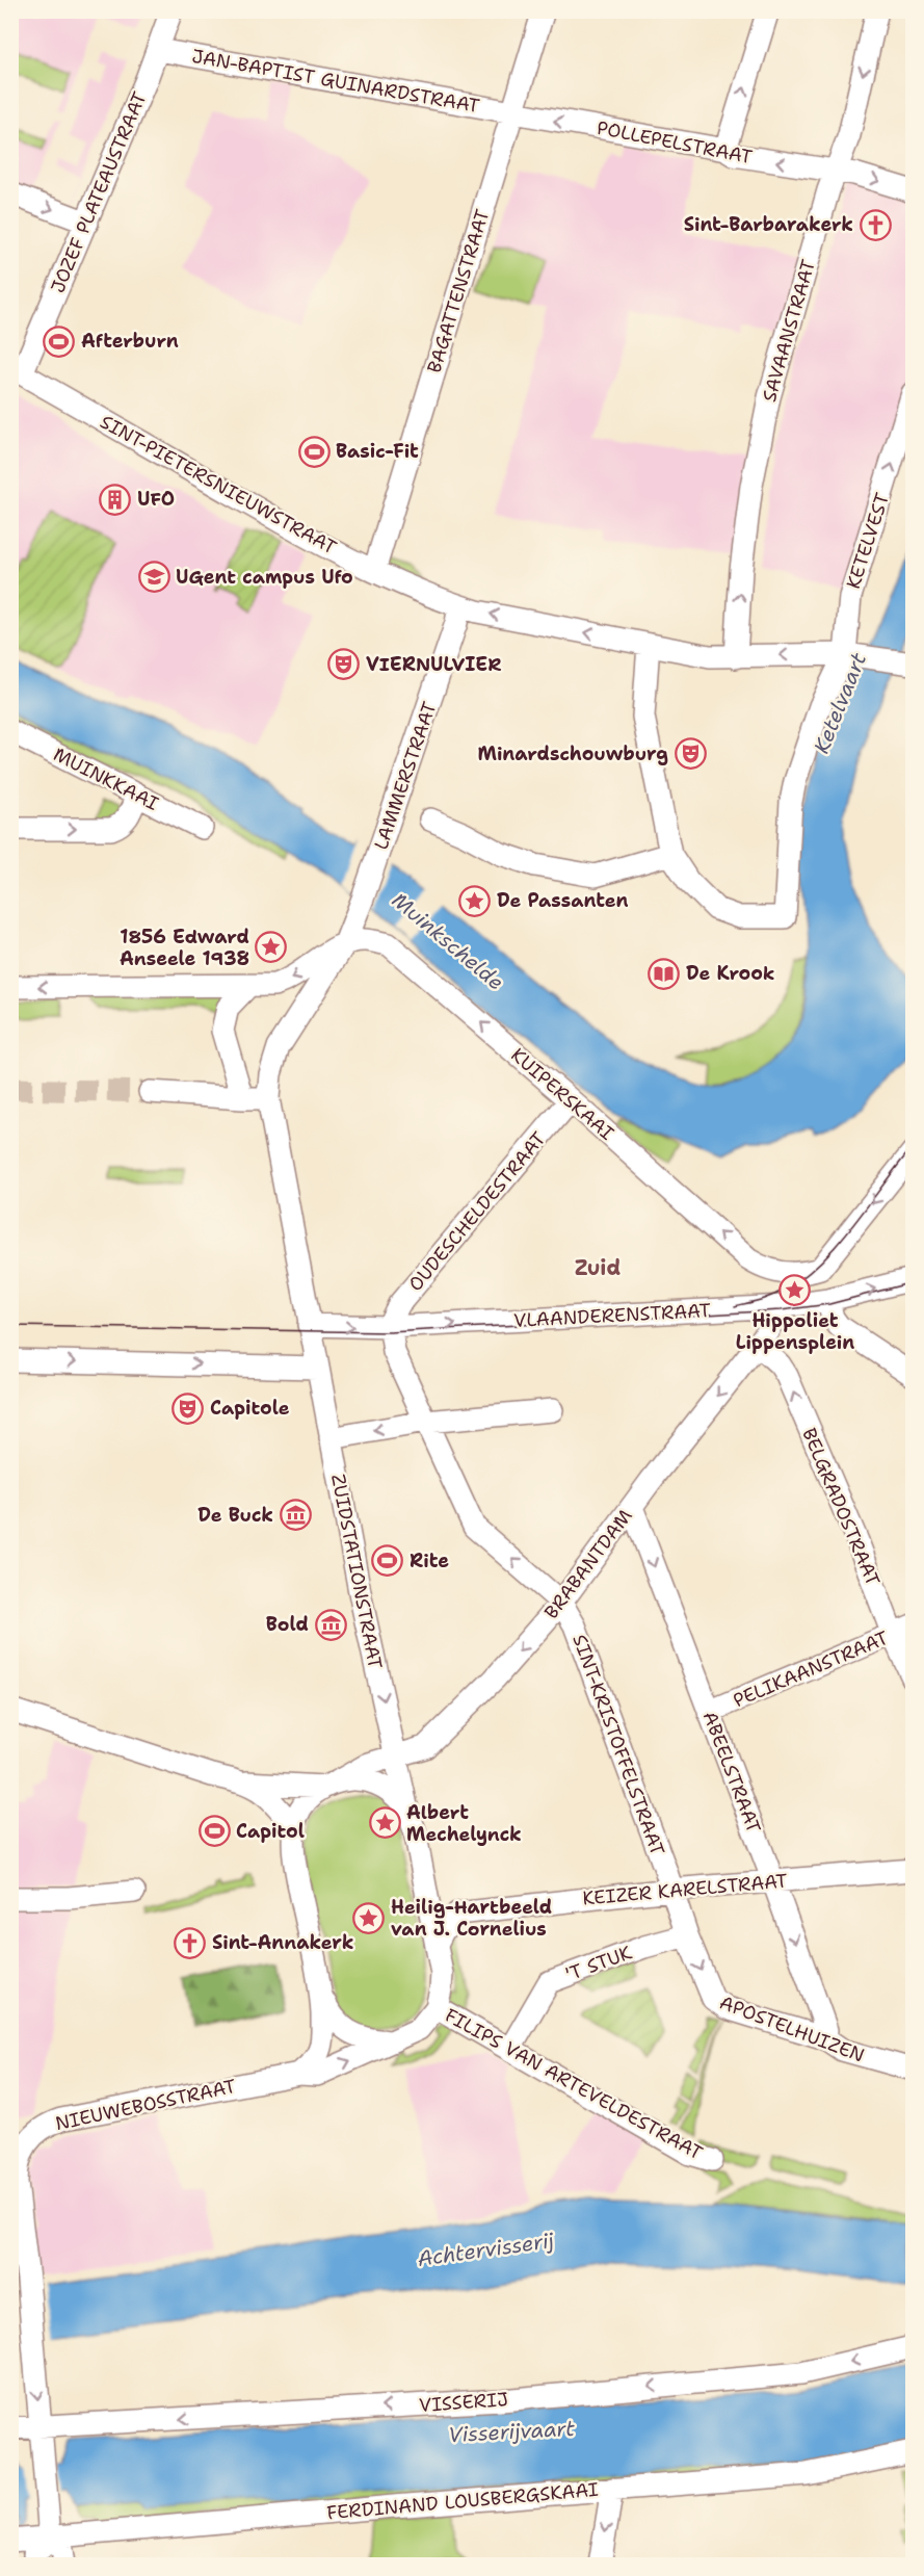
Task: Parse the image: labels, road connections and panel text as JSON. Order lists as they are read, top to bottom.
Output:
{
  "streets": {
    "street": [
      "JAN-BAPTIST GUINARDSTRAAT",
      "POLLEPELSTRAAT",
      "JOZEF PLATEAUSTRAAT",
      "BAGATTENSTRAAT",
      "SAVAANSTRAAT",
      "SINT-PIETERSNIEUWSTRAAT",
      "KETELVEST",
      "LAMMERSTRAAT",
      "MUINKKAAI",
      "KUIPERSKAAI",
      "OUDESCHELDESTRAAT",
      "VLAANDERENSTRAAT",
      "BELGRADOSTRAAT",
      "BRABANTDAM",
      "ZUIDSTATIONSTRAAT",
      "PELIKAANSTRAAT",
      "SINT-KRISTOFFELSTRAAT",
      "ABEELSTRAAT",
      "KEIZER KARELSTRAAT",
      "'T STUK",
      "APOSTELHUIZEN",
      "FILIPS VAN ARTEVELDESTRAAT",
      "NIEUWEBOSSTRAAT",
      "VISSERIJ",
      "FERDINAND LOUSBERGSKAAI"
    ]
  },
  "crossings": [
    ["JAN-BAPTIST GUINARDSTRAAT", "POLLEPELSTRAAT"],
    ["JAN-BAPTIST GUINARDSTRAAT", "JOZEF PLATEAUSTRAAT"],
    ["JAN-BAPTIST GUINARDSTRAAT", "BAGATTENSTRAAT"],
    ["POLLEPELSTRAAT", "BAGATTENSTRAAT"],
    ["POLLEPELSTRAAT", "SAVAANSTRAAT"],
    ["JOZEF PLATEAUSTRAAT", "SINT-PIETERSNIEUWSTRAAT"],
    ["BAGATTENSTRAAT", "SINT-PIETERSNIEUWSTRAAT"],
    ["SAVAANSTRAAT", "SINT-PIETERSNIEUWSTRAAT"],
    ["SINT-PIETERSNIEUWSTRAAT", "KETELVEST"],
    ["SINT-PIETERSNIEUWSTRAAT", "LAMMERSTRAAT"],
    ["LAMMERSTRAAT", "KUIPERSKAAI"],
    ["LAMMERSTRAAT", "ZUIDSTATIONSTRAAT"],
    ["KUIPERSKAAI", "OUDESCHELDESTRAAT"],
    ["OUDESCHELDESTRAAT", "VLAANDERENSTRAAT"],
    ["OUDESCHELDESTRAAT", "SINT-KRISTOFFELSTRAAT"],
    ["VLAANDERENSTRAAT", "ZUIDSTATIONSTRAAT"],
    ["VLAANDERENSTRAAT", "SINT-KRISTOFFELSTRAAT"],
    ["BELGRADOSTRAAT", "BRABANTDAM"],
    ["BELGRADOSTRAAT", "PELIKAANSTRAAT"],
    ["BRABANTDAM", "ZUIDSTATIONSTRAAT"],
    ["BRABANTDAM", "SINT-KRISTOFFELSTRAAT"],
    ["BRABANTDAM", "ABEELSTRAAT"],
    ["ZUIDSTATIONSTRAAT", "FILIPS VAN ARTEVELDESTRAAT"],
    ["ZUIDSTATIONSTRAAT", "NIEUWEBOSSTRAAT"],
    ["PELIKAANSTRAAT", "ABEELSTRAAT"],
    ["SINT-KRISTOFFELSTRAAT", "KEIZER KARELSTRAAT"],
    ["SINT-KRISTOFFELSTRAAT", "APOSTELHUIZEN"],
    ["ABEELSTRAAT", "KEIZER KARELSTRAAT"],
    ["ABEELSTRAAT", "APOSTELHUIZEN"],
    ["KEIZER KARELSTRAAT", "APOSTELHUIZEN"],
    ["'T STUK", "APOSTELHUIZEN"],
    ["'T STUK", "FILIPS VAN ARTEVELDESTRAAT"],
    ["FILIPS VAN ARTEVELDESTRAAT", "NIEUWEBOSSTRAAT"],
    ["NIEUWEBOSSTRAAT", "VISSERIJ"]
  ],
  "one_way": [
    "KETELVEST",
    "KUIPERSKAAI",
    "BELGRADOSTRAAT",
    "BRABANTDAM",
    "SINT-KRISTOFFELSTRAAT",
    "ABEELSTRAAT",
    "APOSTELHUIZEN",
    "VISSERIJ"
  ],
  "districts": ["Zuid"],
  "water": [
    "Ketelvaart",
    "Muinkschelde",
    "Achtervisserij",
    "Visserijvaart"
  ],
  "places": {
    "church": ["Sint-Barbarakerk", "Sint-Annakerk"],
    "sports": [
      "Afterburn",
      "Basic-Fit",
      "Rite",
      "Capitol"
    ],
    "building": ["UFO"],
    "school or university": ["UGent campus Ufo"],
    "theatre": ["VIERNULVIER", "Minardschouwburg", "Capitole"],
    "place": [
      "De Passanten",
      "1856 Edward Anseele 1938",
      "Hippoliet Lippensplein",
      "Albert Mechelynck",
      "Heilig-Hartbeeld van J. Cornelius"
    ],
    "library": ["De Krook"],
    "museum": ["De Buck", "Bold"]
  }
}
